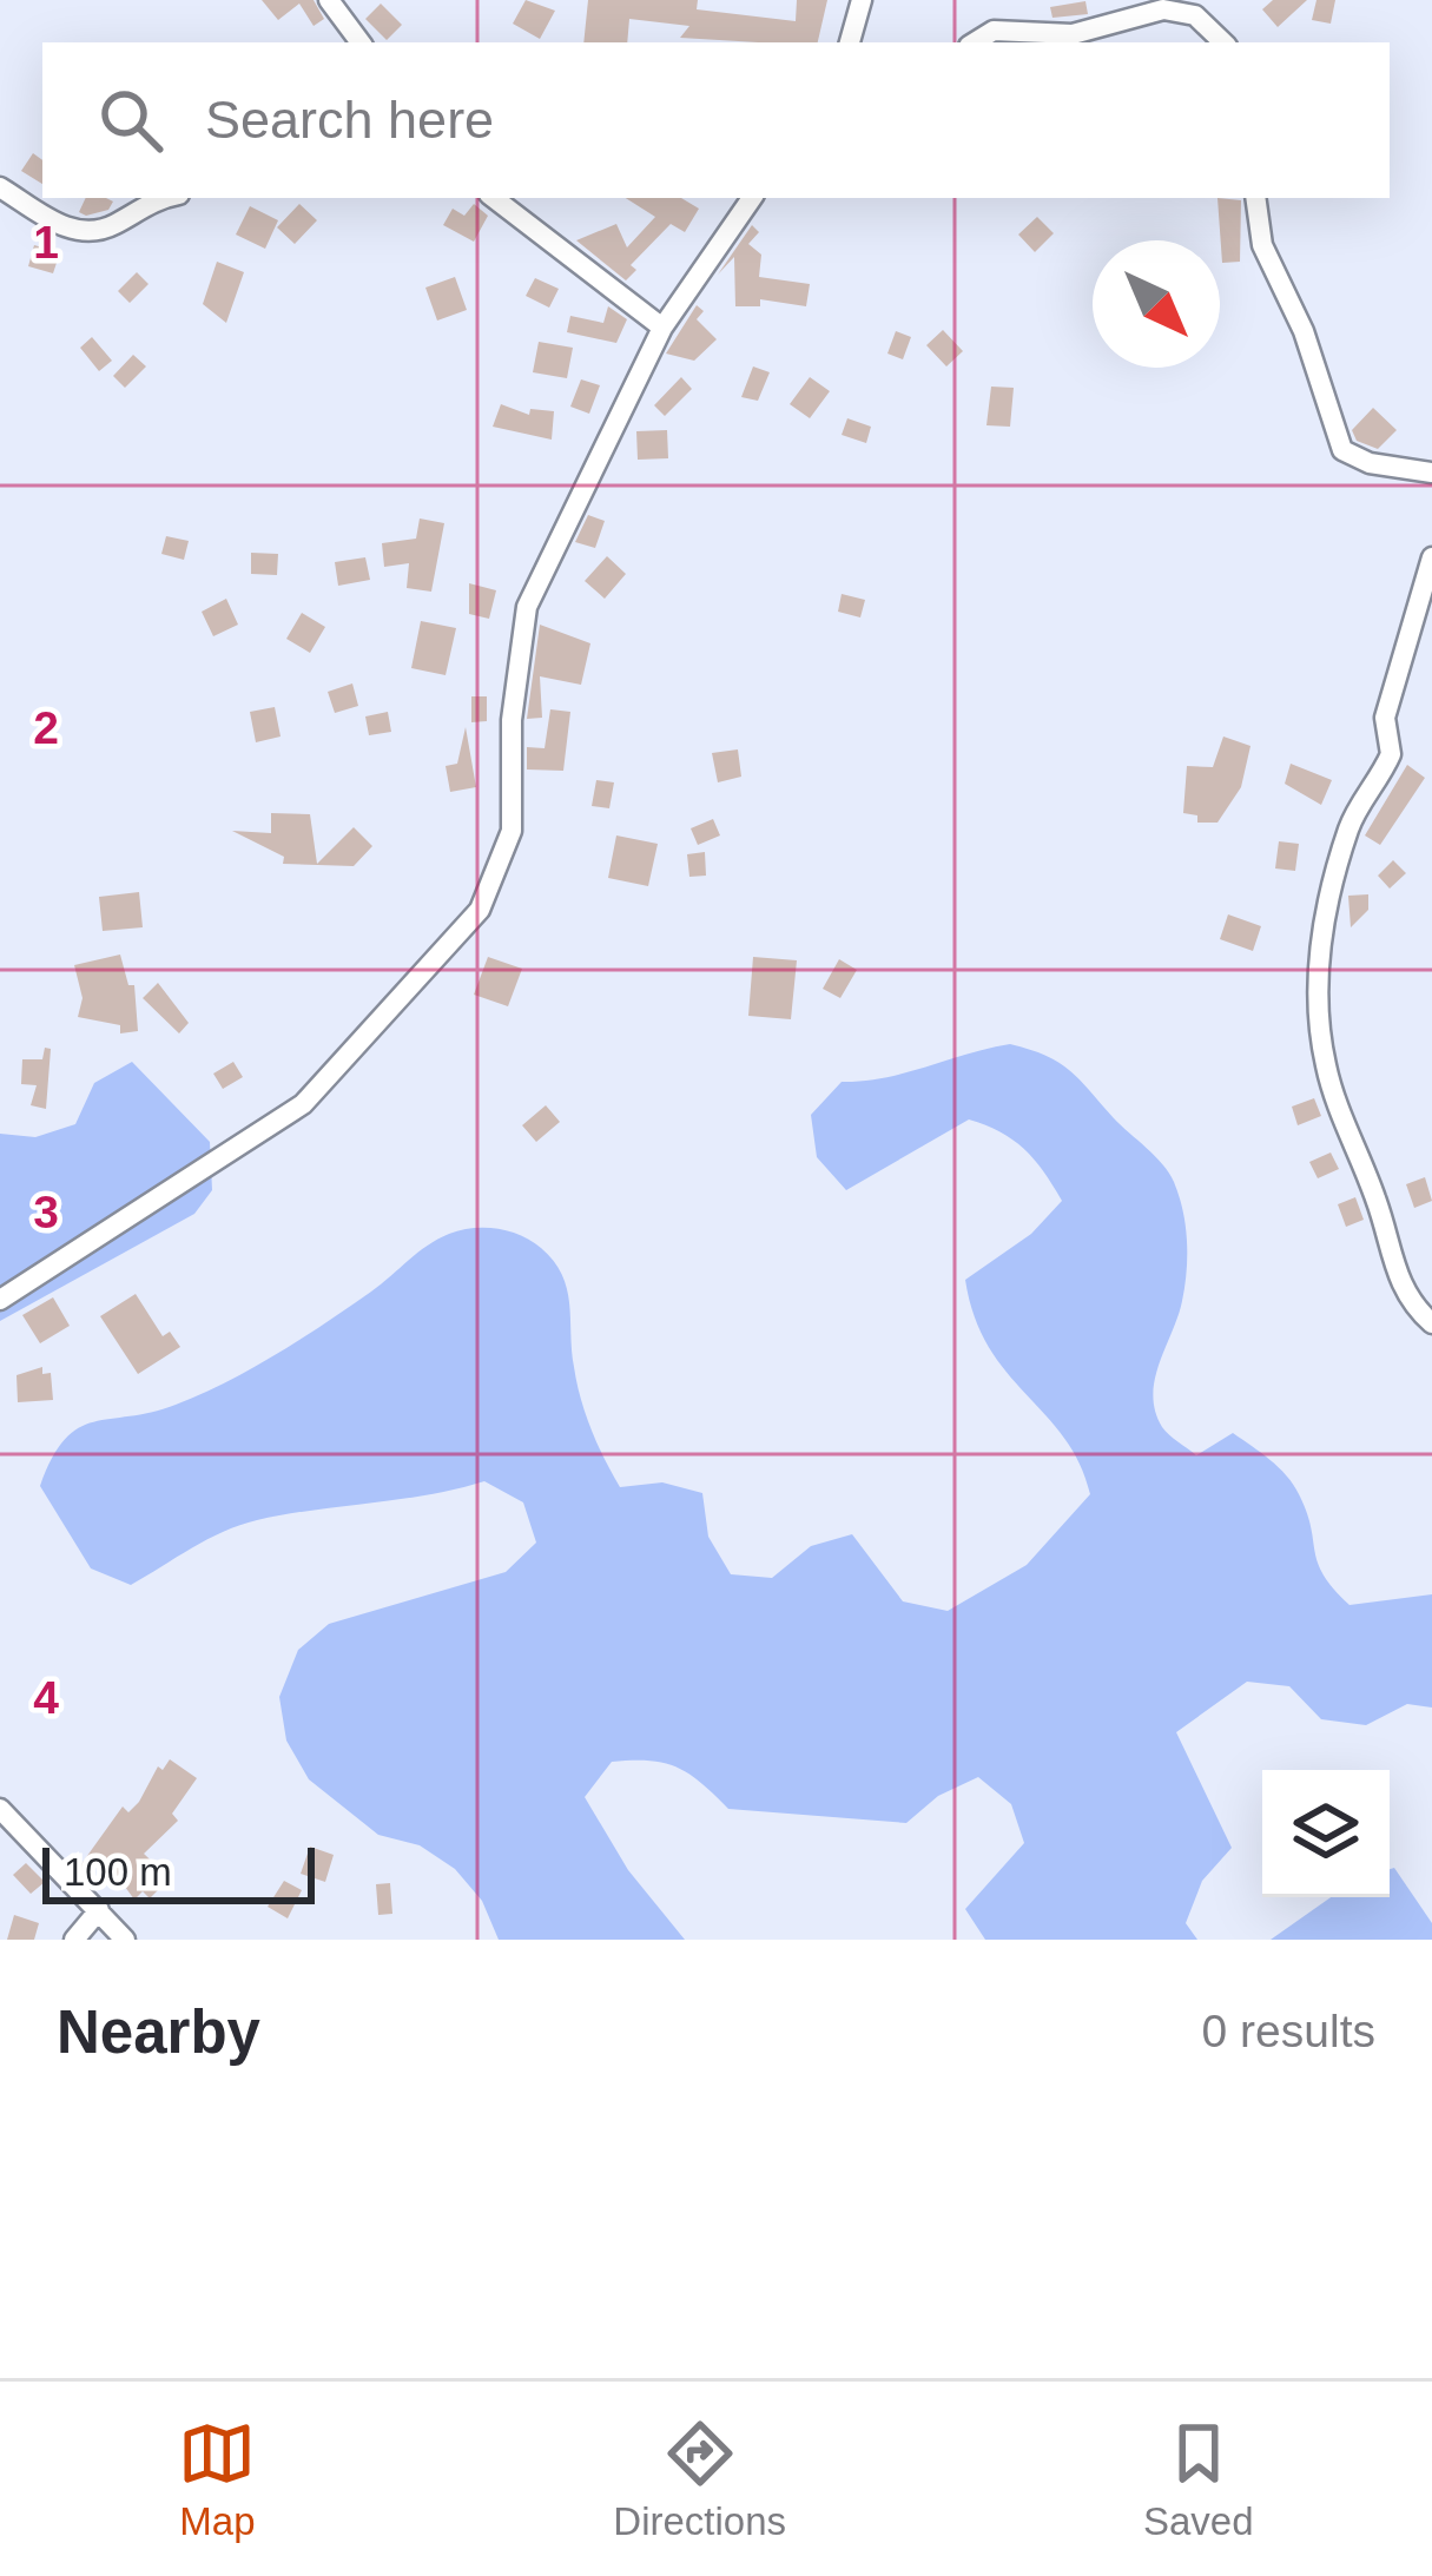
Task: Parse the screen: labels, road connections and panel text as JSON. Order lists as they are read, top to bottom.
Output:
{
  "scale_bar": "100 m",
  "north": "bottom right",
  "page": {
    "search": "Search here",
    "scale": "100 m",
    "heading": ["Nearby", "0 results"],
    "nav": ["Map", "Directions", "Saved"]
  },
  "grid": {
    "rows": [
      "1",
      "2",
      "3",
      "4"
    ]
  }
}
